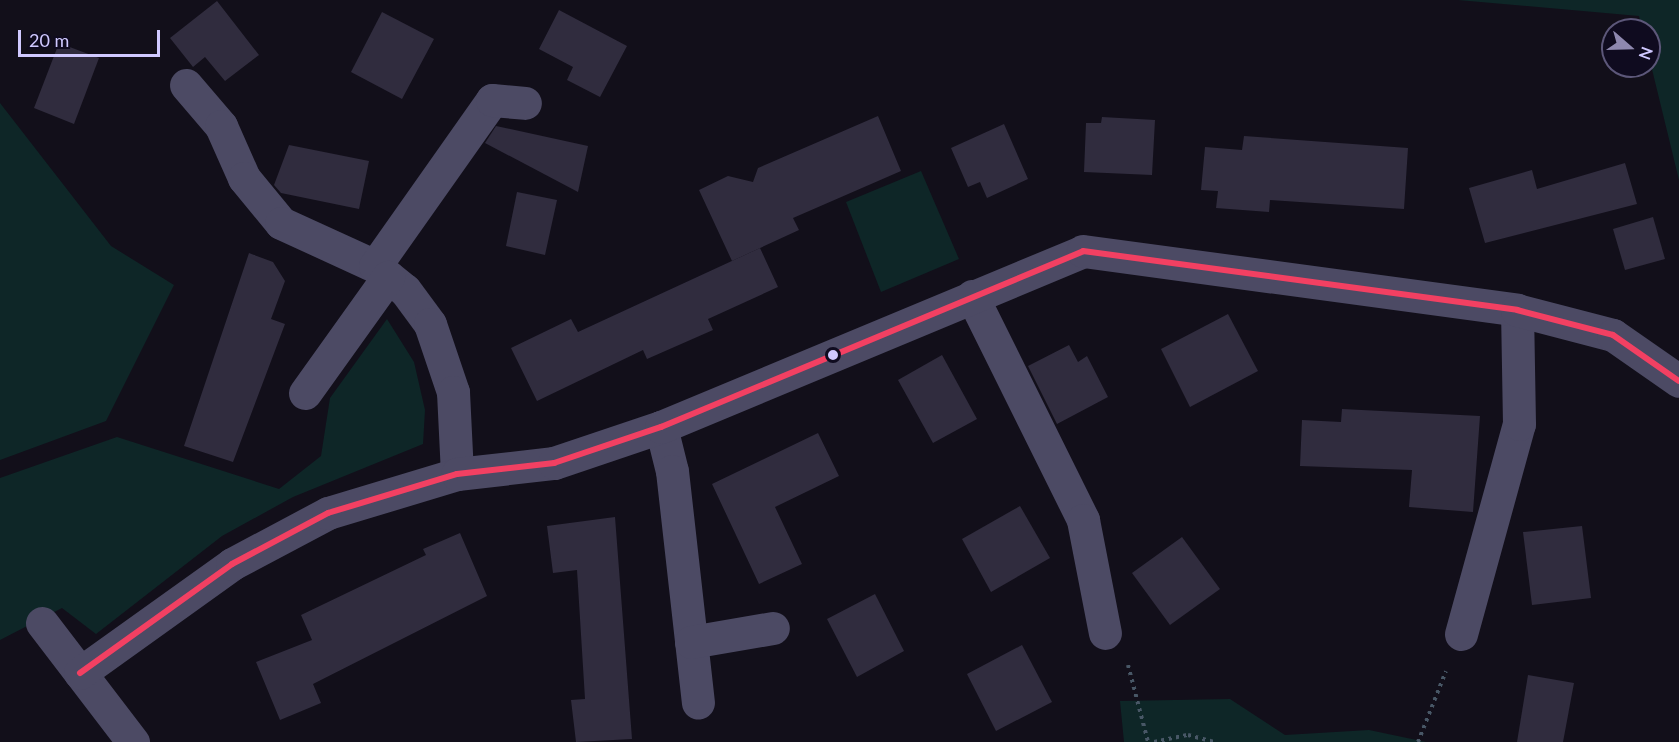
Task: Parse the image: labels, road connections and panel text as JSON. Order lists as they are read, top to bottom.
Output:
{
  "scale_bar": "20 m",
  "north": "right"
}
